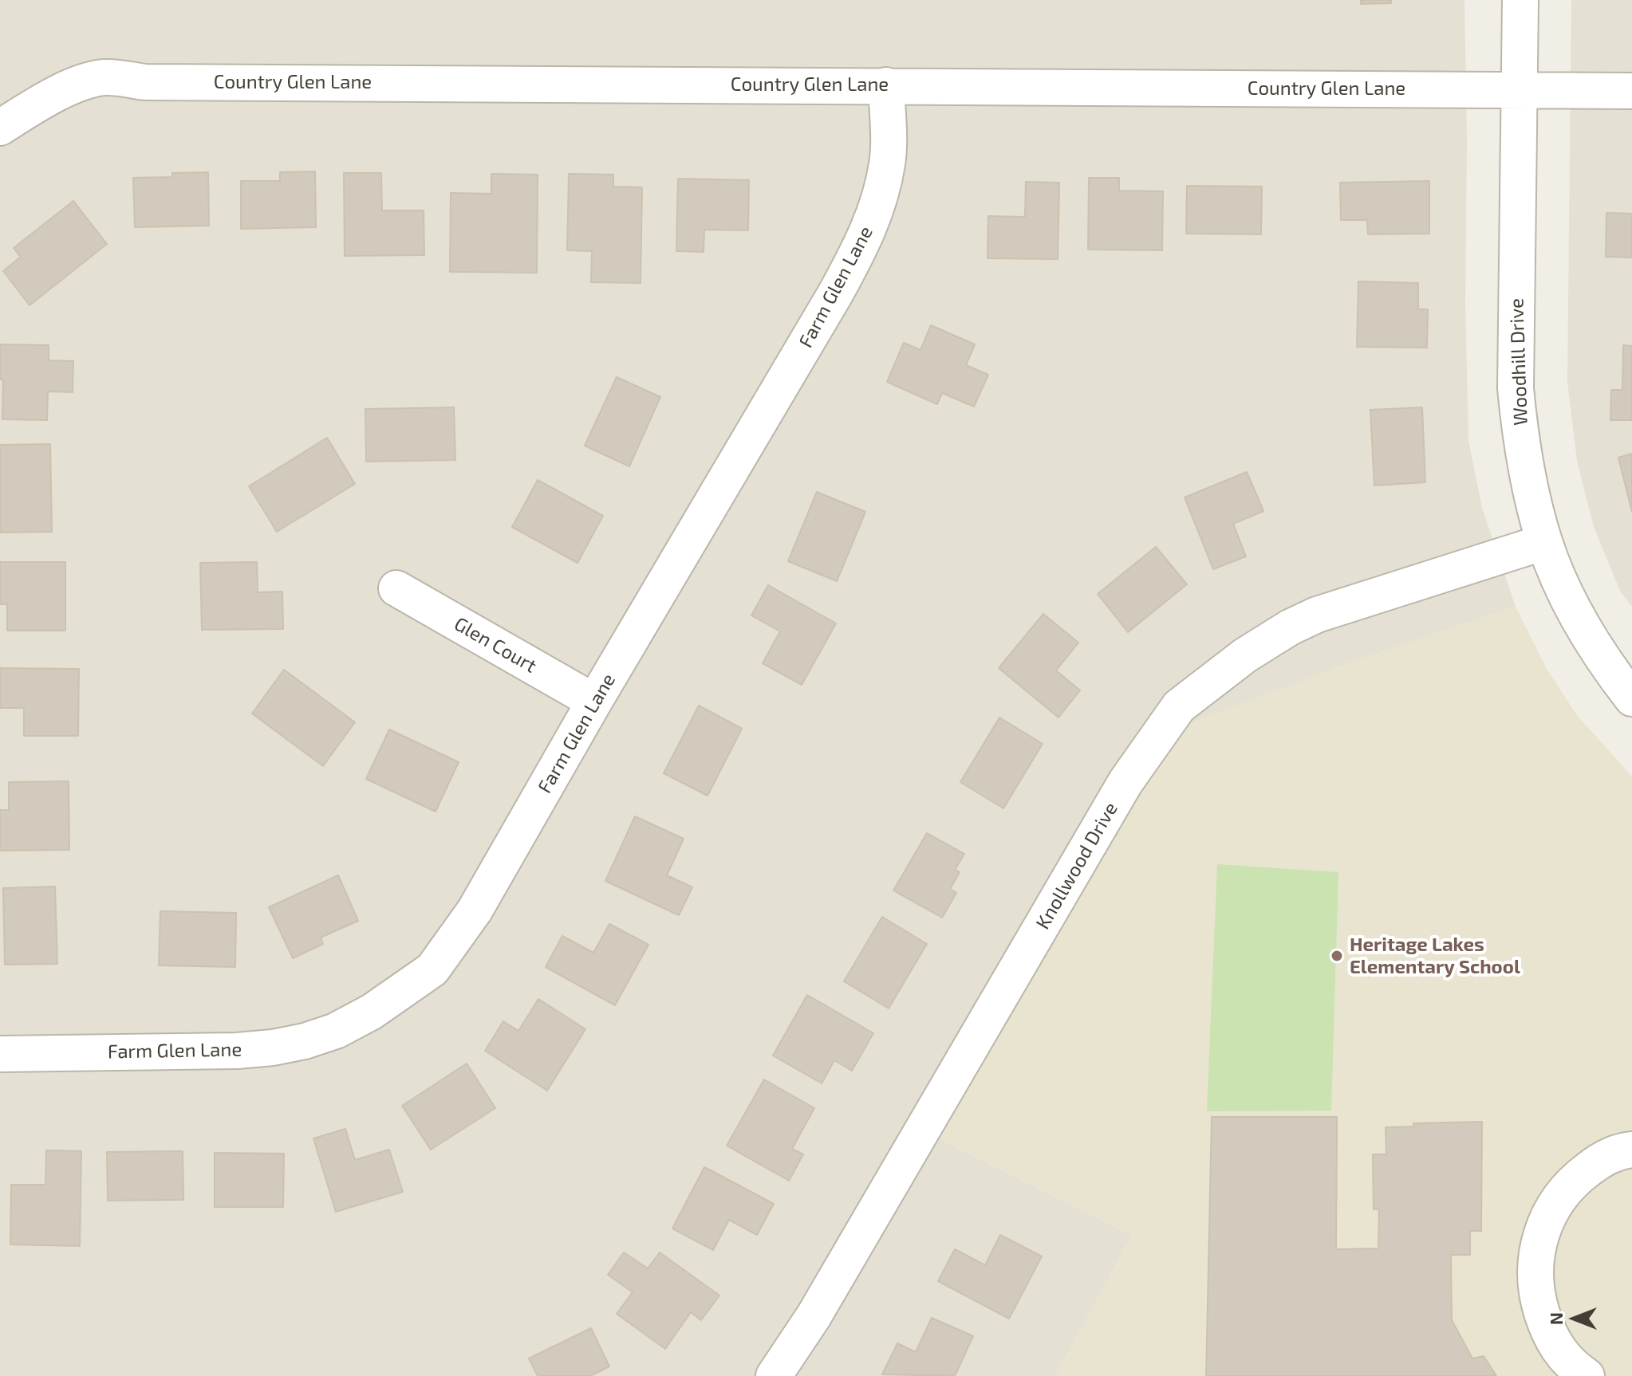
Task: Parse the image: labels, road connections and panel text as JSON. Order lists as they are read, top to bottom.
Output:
{
  "streets": {
    "street": [
      "Country Glen Lane",
      "Farm Glen Lane",
      "Woodhill Drive",
      "Glen Court",
      "Knollwood Drive"
    ]
  },
  "crossings": [
    ["Country Glen Lane", "Farm Glen Lane"],
    ["Country Glen Lane", "Woodhill Drive"],
    ["Farm Glen Lane", "Glen Court"],
    ["Woodhill Drive", "Knollwood Drive"]
  ],
  "places": ["Heritage Lakes Elementary School"],
  "north": "left"
}
